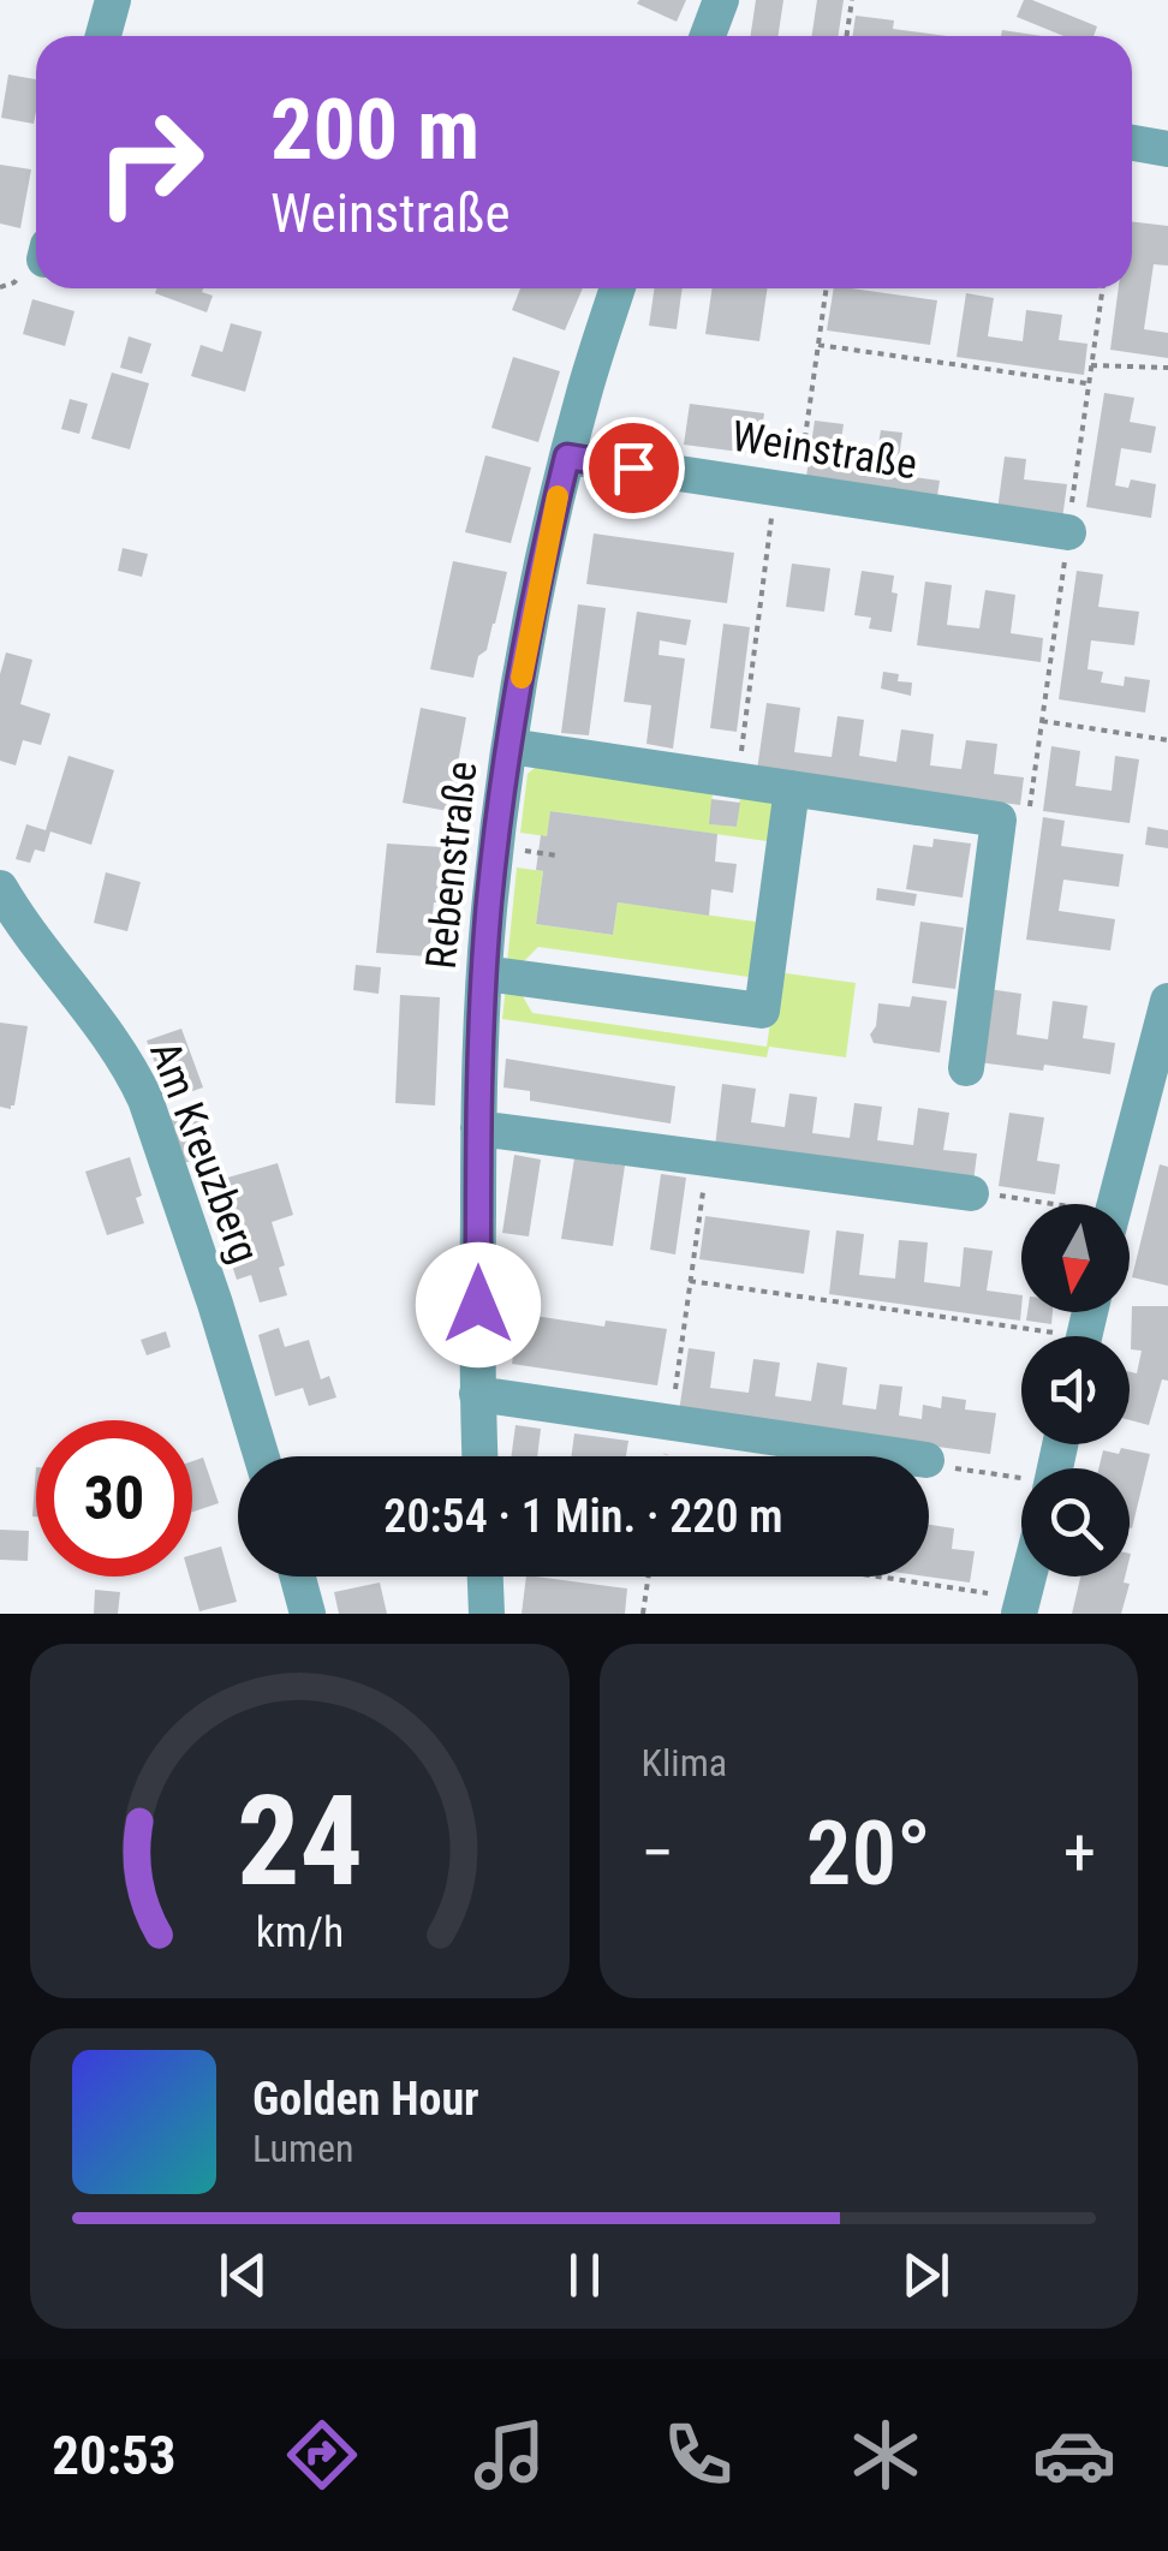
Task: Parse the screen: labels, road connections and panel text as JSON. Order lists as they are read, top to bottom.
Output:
{
  "streets": {
    "street": ["Weinstraße", "Rebenstraße", "Am Kreuzberg"]
  },
  "crossings": [
    ["Weinstraße", "Rebenstraße"]
  ],
  "north": "bottom",
  "page": {
    "turn": ["200 m", "Weinstraße"],
    "limit": "30",
    "trip": "20:54 · 1 Min. · 220 m",
    "tile": "Klima",
    "heat": ["−", "20°", "+"],
    "song": ["Golden Hour", "Lumen"],
    "tabs": "20:53",
    "gauge": ["24", "km/h"]
  }
}
